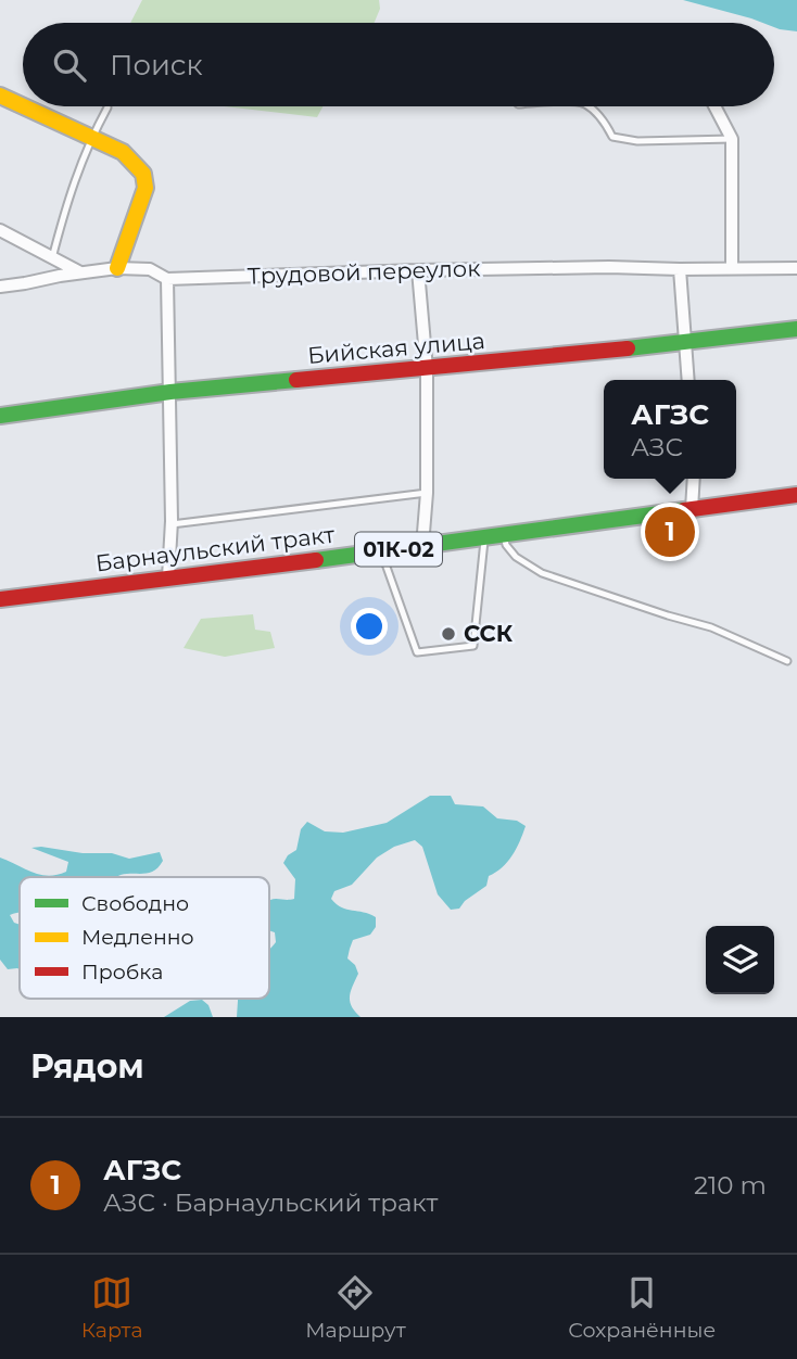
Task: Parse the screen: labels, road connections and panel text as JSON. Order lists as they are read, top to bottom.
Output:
{
  "streets": {
    "street": [
      "Трудовой переулок",
      "Бийская улица",
      "Барнаульский тракт",
      "01К-02"
    ]
  },
  "places": ["ССК"],
  "legend": ["Свободно", "Медленно", "Пробка"],
  "page": {
    "search": "Поиск",
    "popup": ["АГЗС", "АЗС"],
    "pins": "1",
    "heading": "Рядом",
    "list": [
      {
        "mark": "1",
        "name": "АГЗС",
        "note": "АЗС · Барнаульский тракт",
        "value": "210 m"
      }
    ],
    "nav": ["Карта", "Маршрут", "Сохранённые"]
  }
}
